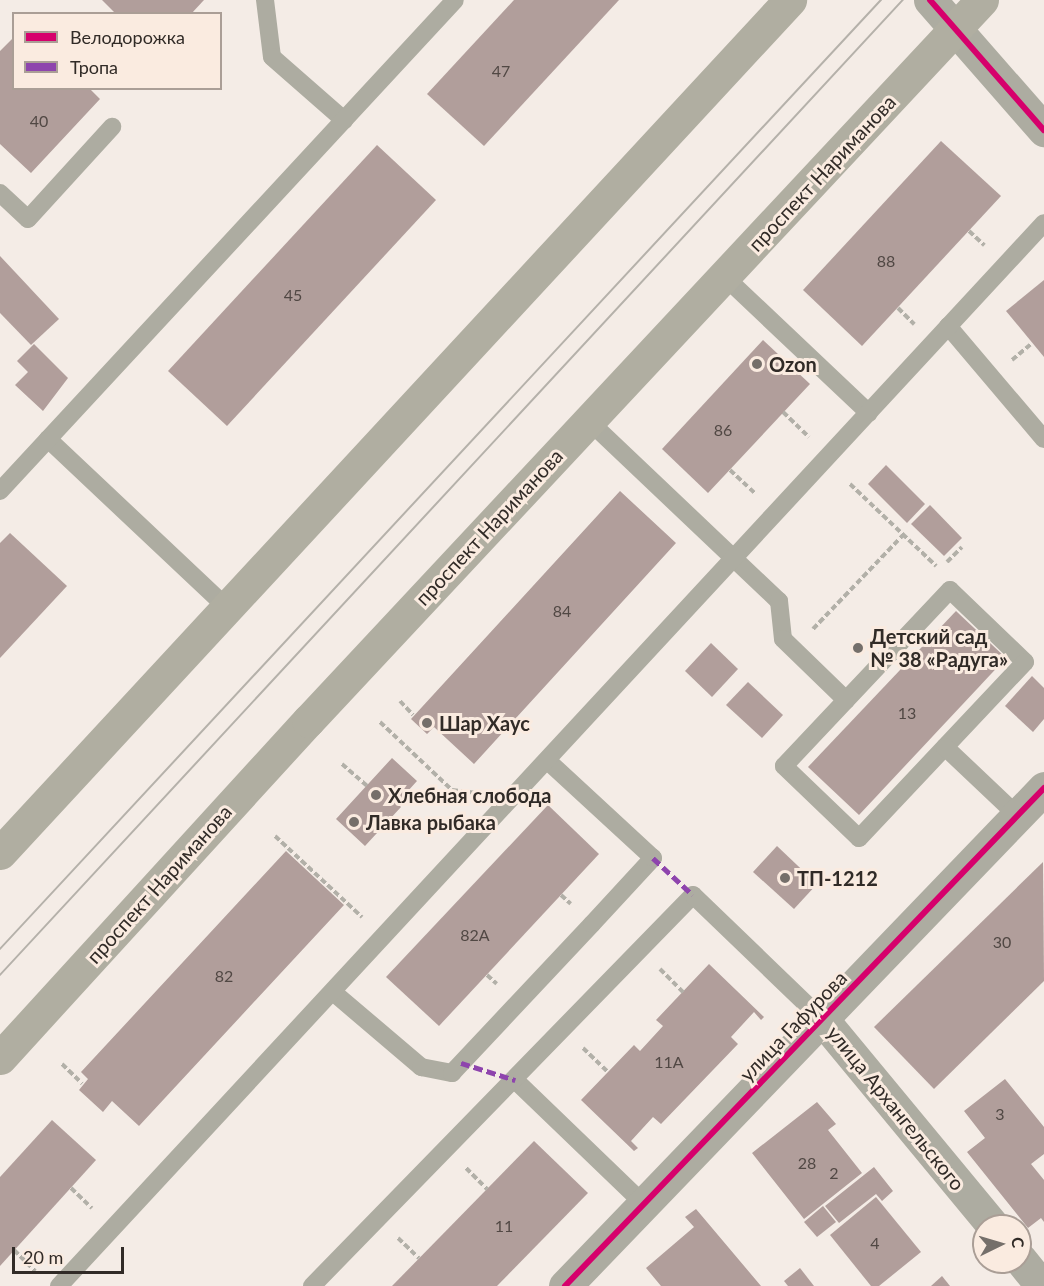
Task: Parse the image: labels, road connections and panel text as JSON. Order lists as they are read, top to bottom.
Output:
{
  "streets": {
    "main road": ["проспект Нариманова"],
    "street": ["улица Гафурова", "улица Архангельского"]
  },
  "crossings": [
    ["улица Гафурова", "улица Архангельского"]
  ],
  "places": [
    "Ozon",
    "Детский сад № 38 «Радуга»",
    "Шар Хаус",
    "Хлебная слобода",
    "Лавка рыбака",
    "ТП-1212"
  ],
  "house_numbers": [
    "47",
    "40",
    "88",
    "45",
    "86",
    "84",
    "13",
    "82А",
    "30",
    "82",
    "11А",
    "3",
    "28",
    "2",
    "11",
    "4"
  ],
  "legend": ["Велодорожка", "Тропа"],
  "scale_bar": "20 m",
  "north": "right"
}
